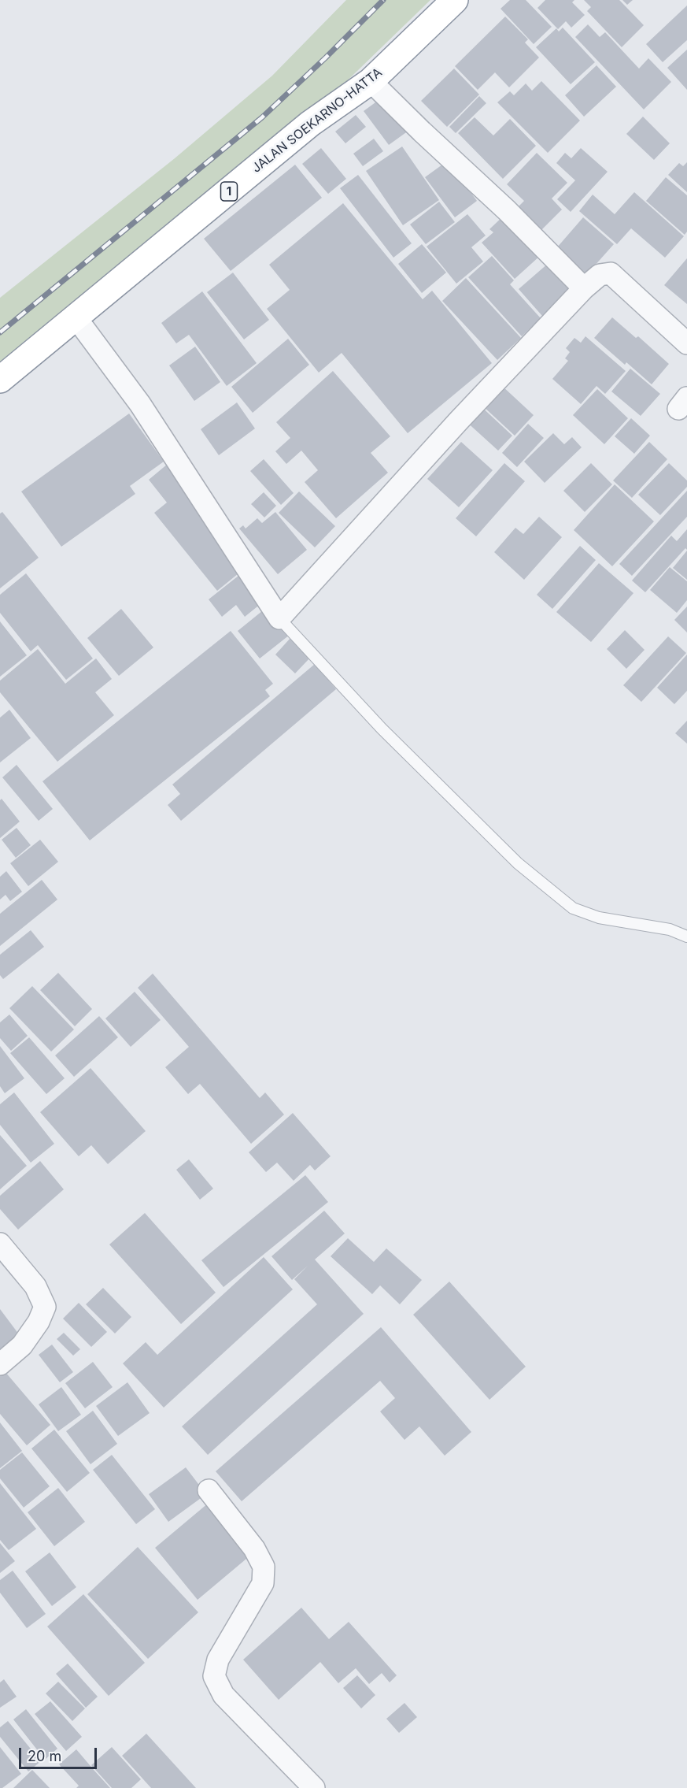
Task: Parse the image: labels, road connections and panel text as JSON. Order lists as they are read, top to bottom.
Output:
{
  "streets": {
    "highway": ["JALAN SOEKARNO-HATTA", "1"]
  },
  "scale_bar": "20 m"
}
